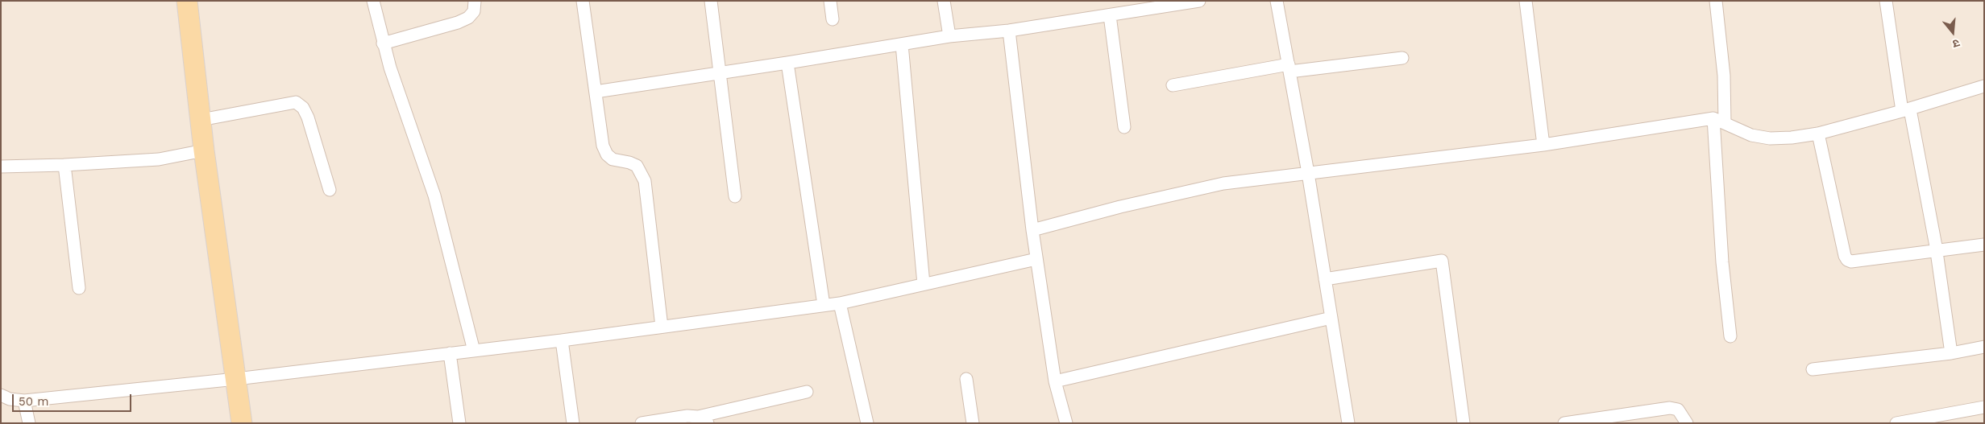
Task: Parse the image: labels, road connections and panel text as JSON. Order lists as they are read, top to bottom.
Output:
{
  "scale_bar": "50 m",
  "north": "bottom"
}
